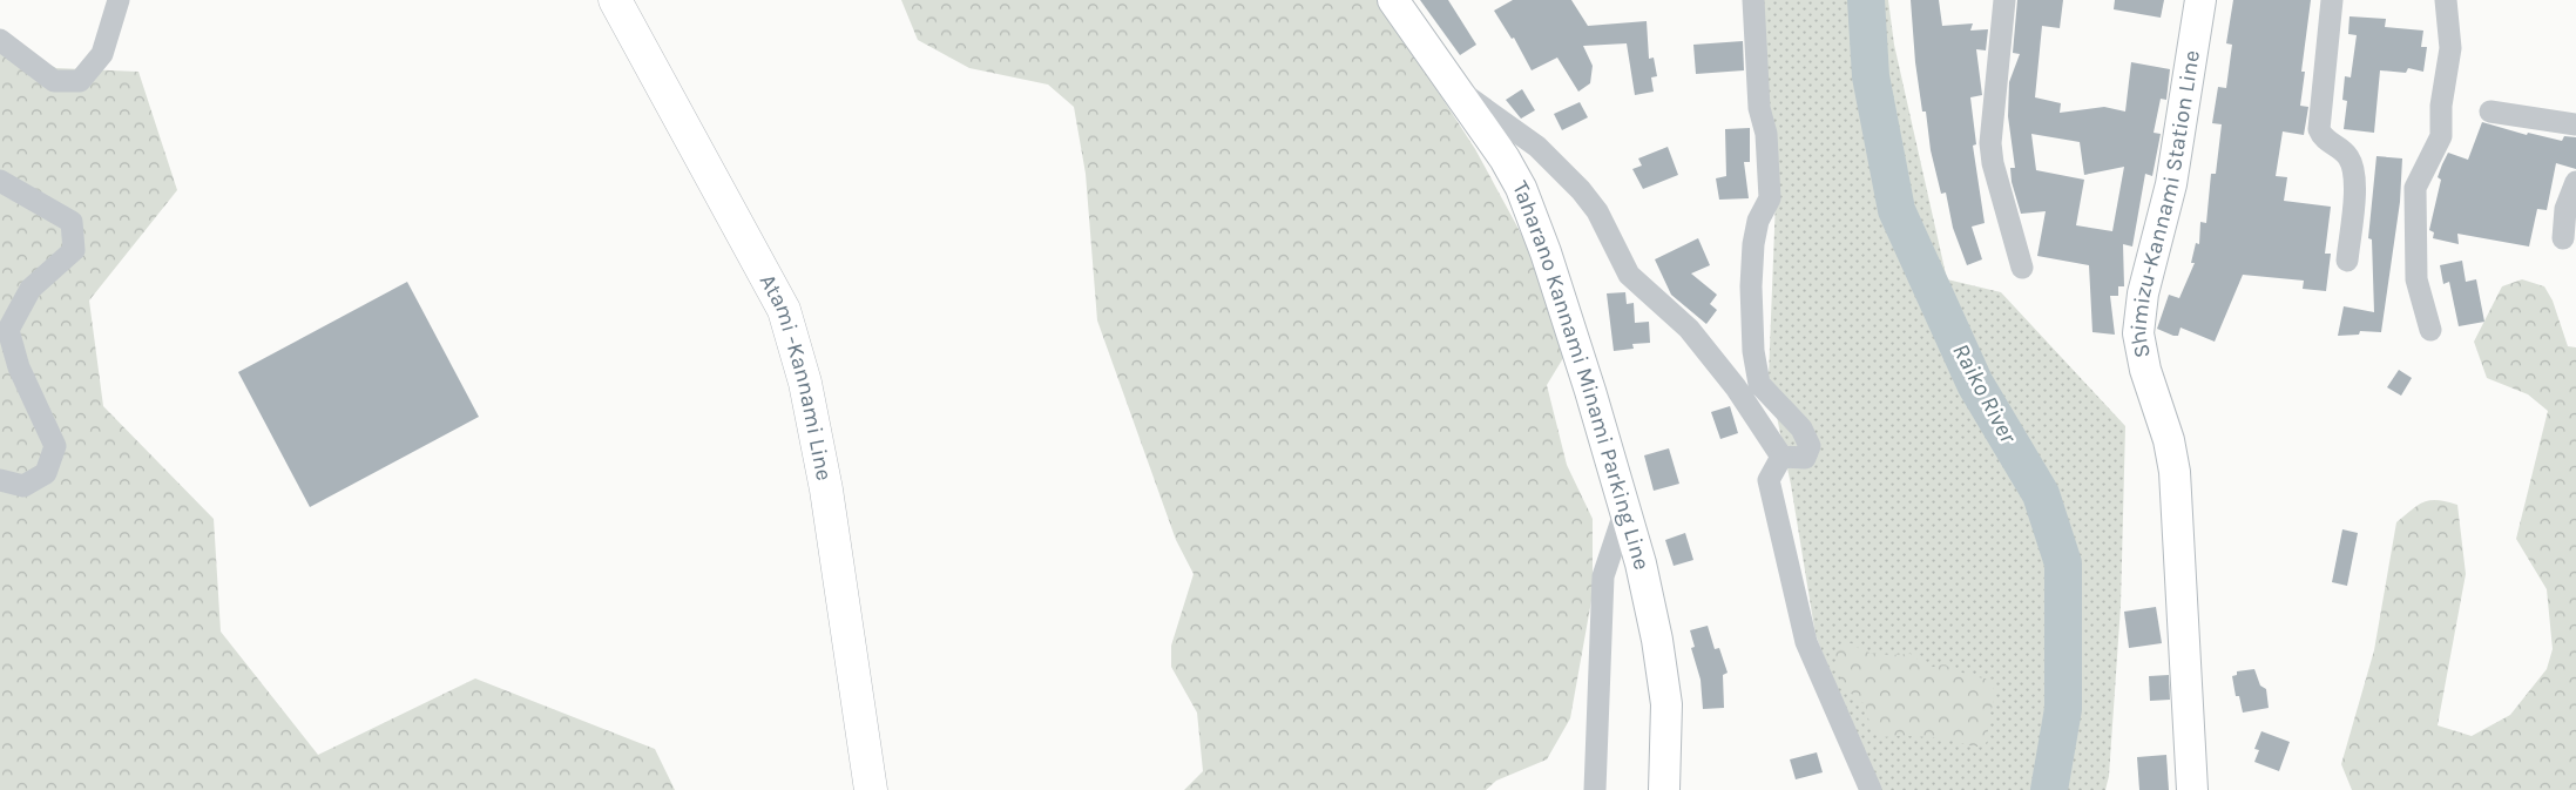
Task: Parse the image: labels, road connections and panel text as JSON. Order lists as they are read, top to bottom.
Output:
{
  "streets": {
    "main road": ["Shimizu-Kannami Station Line", "Taharano Kannami Minami Parking Line", "Atami -Kannami Line"]
  },
  "water": ["Raiko River"]
}
